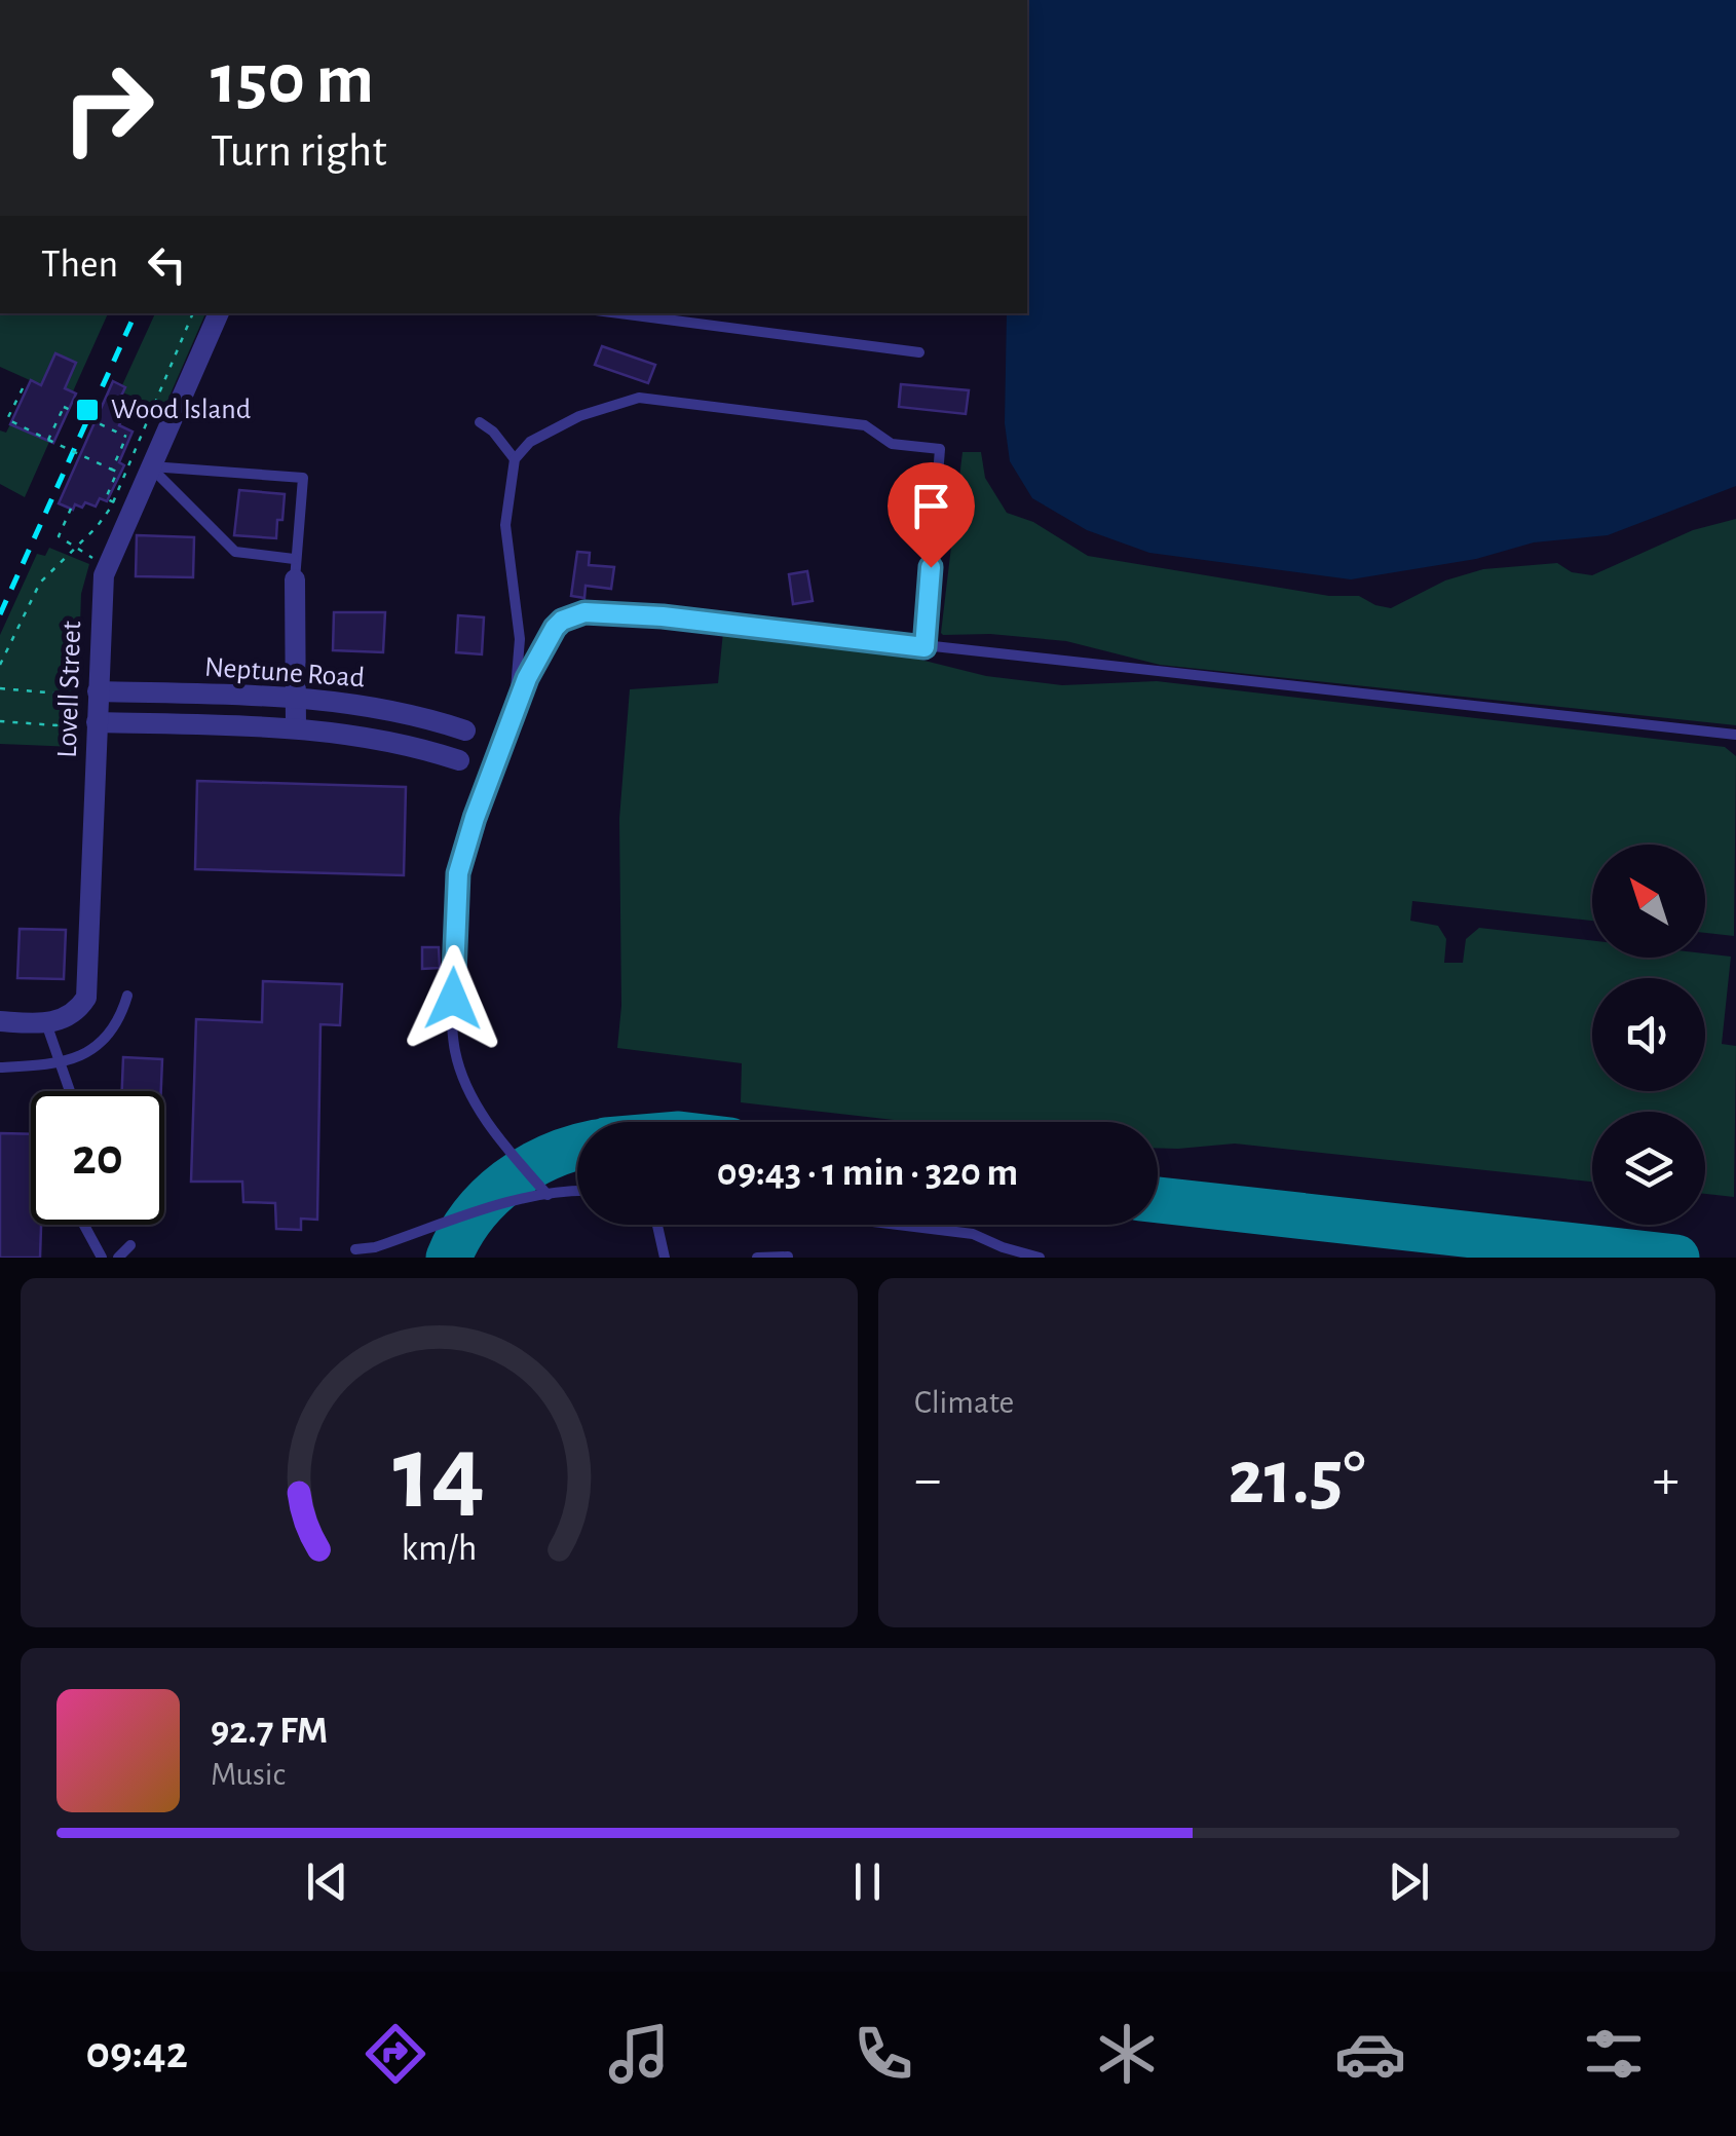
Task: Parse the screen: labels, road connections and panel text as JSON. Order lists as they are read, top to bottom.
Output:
{
  "streets": {
    "street": ["Neptune Road", "Lovell Street"]
  },
  "crossings": [
    ["Neptune Road", "Lovell Street"]
  ],
  "places": {
    "transit": ["Wood Island"]
  },
  "north": "top left",
  "page": {
    "turn": ["150 m", "Turn right"],
    "then": "Then",
    "limit": "20",
    "trip": "09:43 · 1 min · 320 m",
    "tile": "Climate",
    "heat": ["−", "21.5°", "+"],
    "song": ["92.7 FM", "Music"],
    "tabs": "09:42",
    "gauge": ["14", "km/h"]
  }
}
